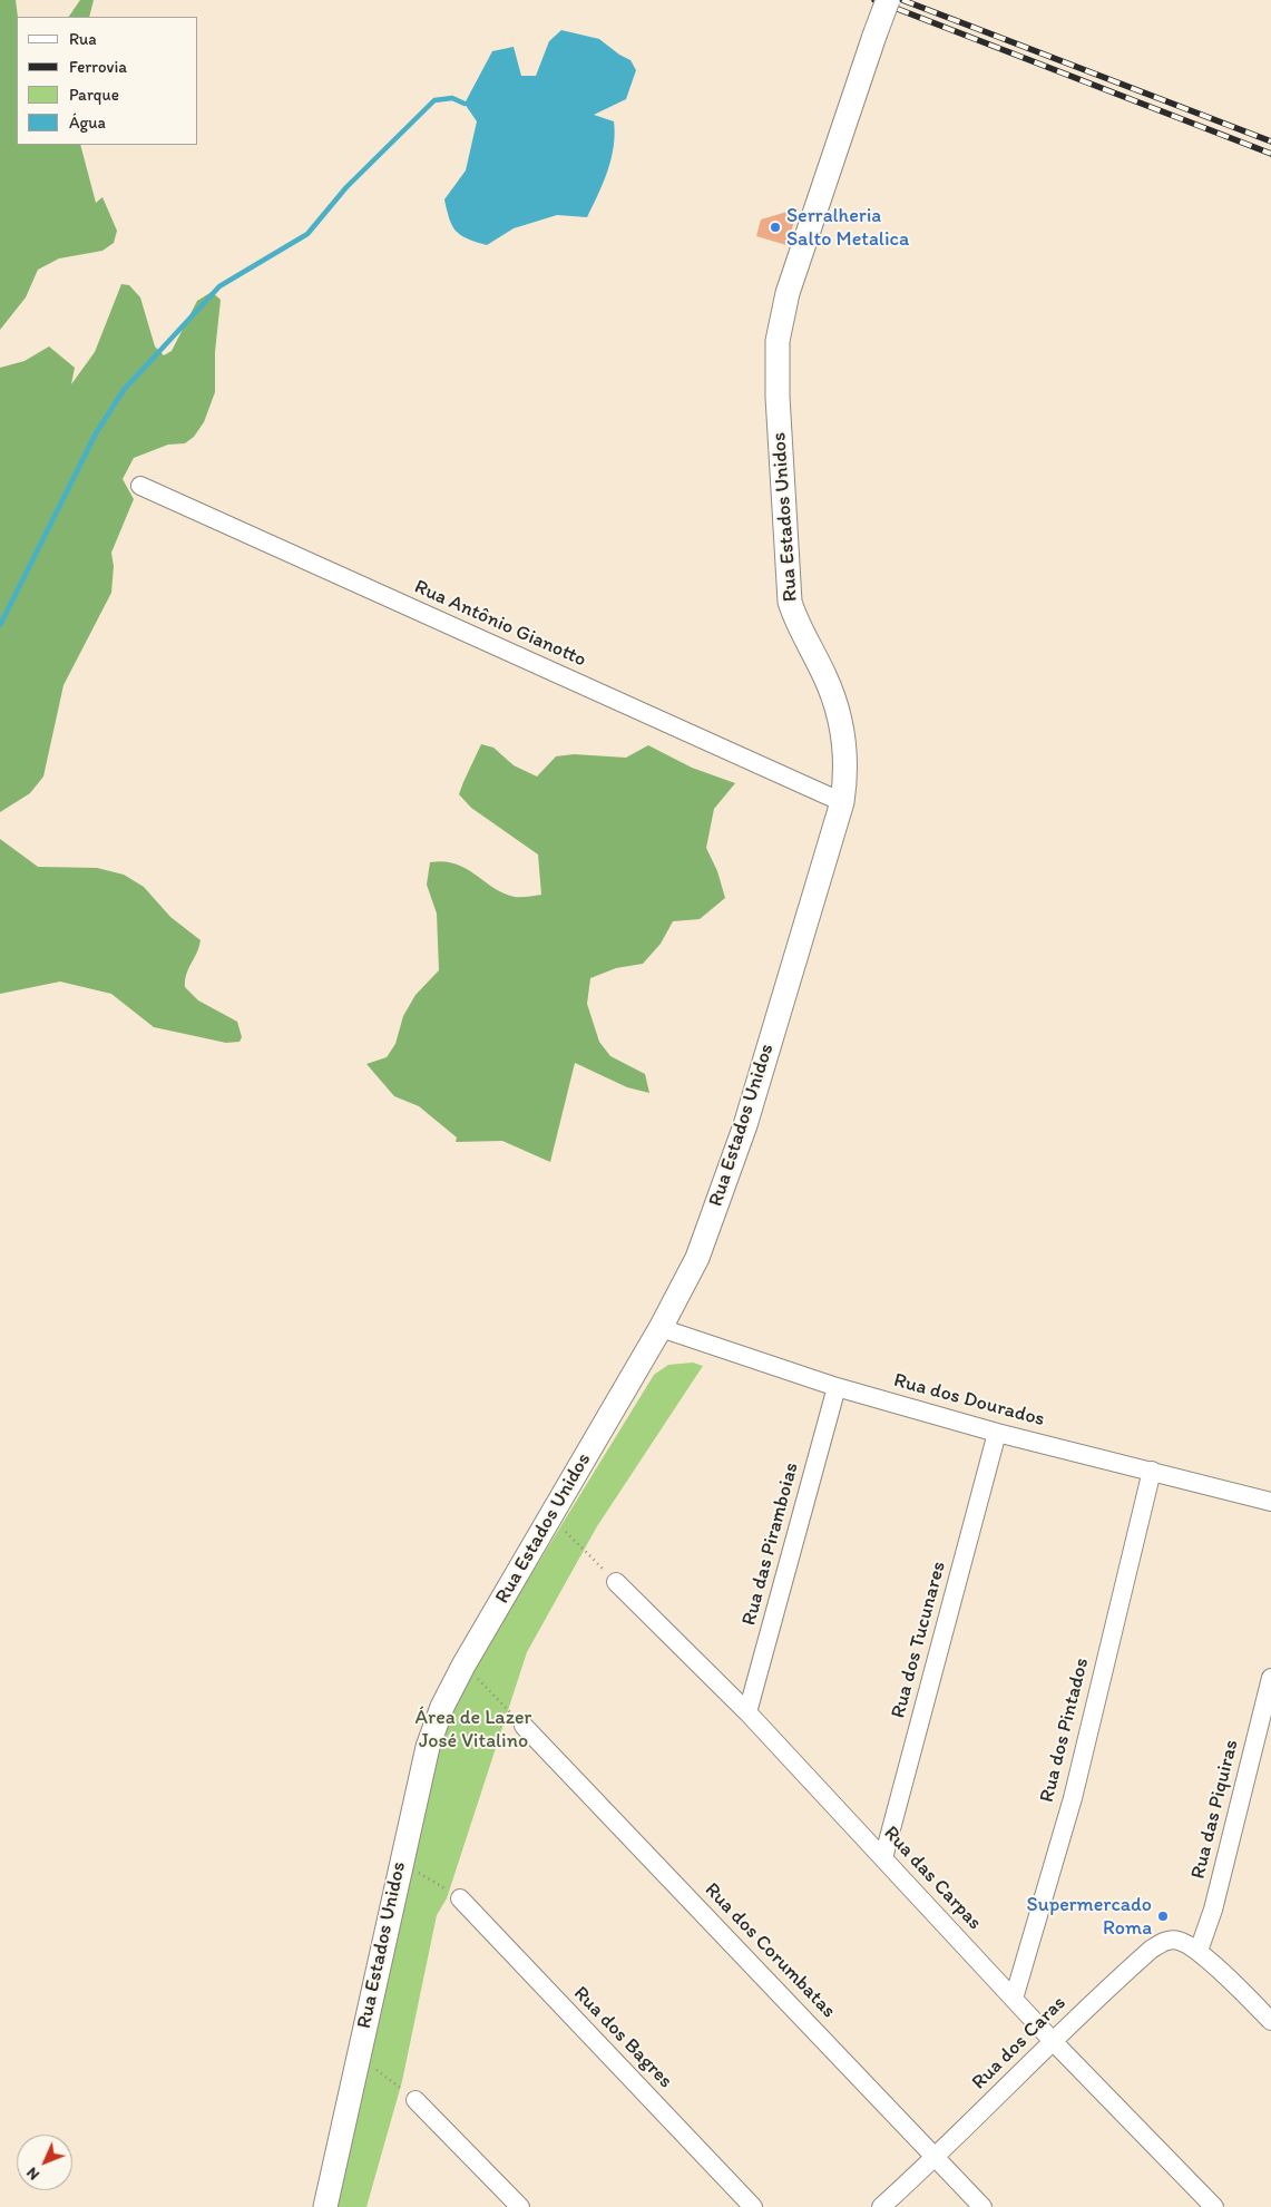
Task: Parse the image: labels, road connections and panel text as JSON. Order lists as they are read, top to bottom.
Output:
{
  "streets": {
    "street": [
      "Rua Estados Unidos",
      "Rua Antônio Gianotto",
      "Rua dos Dourados",
      "Rua das Piramboias",
      "Rua dos Tucunares",
      "Rua dos Pintados",
      "Rua das Piquiras",
      "Rua das Carpas",
      "Rua dos Corumbatas",
      "Rua dos Bagres",
      "Rua dos Caras"
    ]
  },
  "crossings": [
    ["Rua Estados Unidos", "Rua Antônio Gianotto"],
    ["Rua Estados Unidos", "Rua dos Dourados"],
    ["Rua dos Dourados", "Rua das Piramboias"],
    ["Rua dos Dourados", "Rua dos Tucunares"],
    ["Rua dos Dourados", "Rua dos Pintados"],
    ["Rua das Piramboias", "Rua das Carpas"],
    ["Rua dos Tucunares", "Rua das Carpas"],
    ["Rua dos Pintados", "Rua das Carpas"],
    ["Rua das Piquiras", "Rua dos Caras"],
    ["Rua das Carpas", "Rua dos Caras"],
    ["Rua dos Corumbatas", "Rua dos Caras"]
  ],
  "parks": ["Área de Lazer José Vitalino"],
  "places": ["Serralheria Salto Metalica", "Supermercado Roma"],
  "legend": [
    "Rua",
    "Ferrovia",
    "Parque",
    "Água"
  ],
  "north": "bottom left"
}
